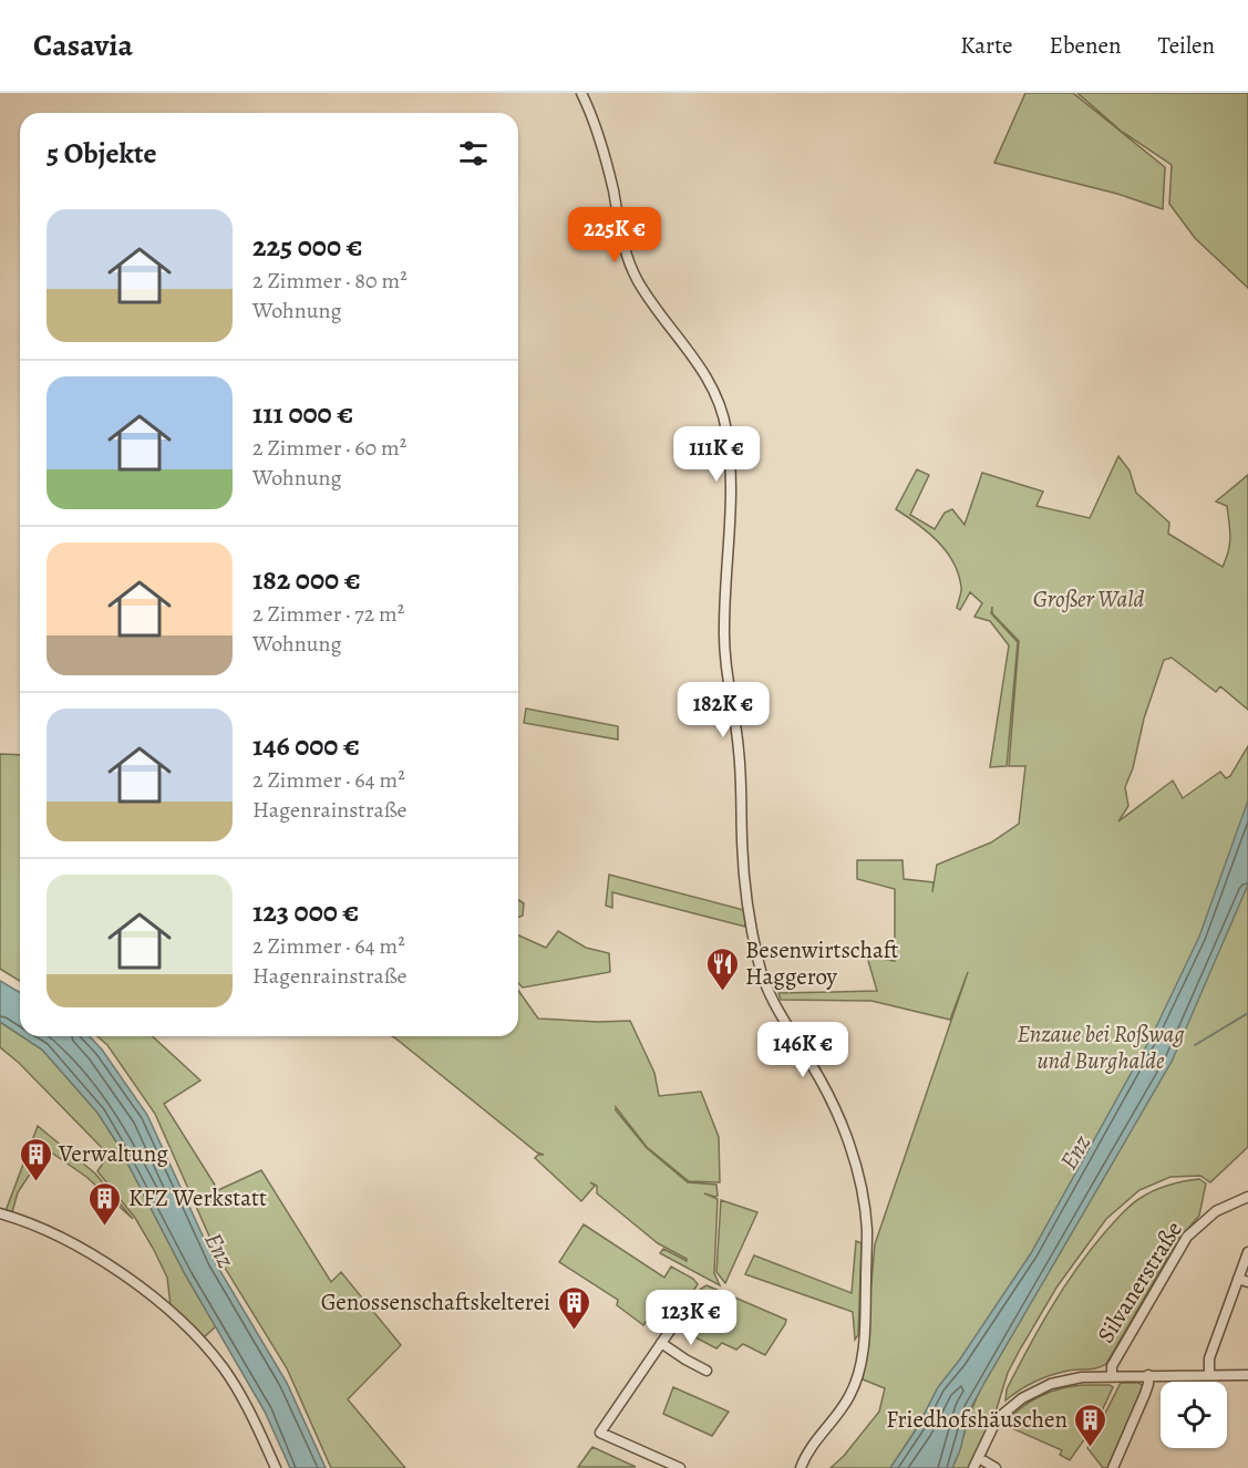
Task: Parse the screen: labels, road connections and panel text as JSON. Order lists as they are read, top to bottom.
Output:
{
  "streets": {
    "street": ["Silvanerstraße"]
  },
  "water": ["Enz"],
  "parks": ["Großer Wald", "Enzaue bei Roßwag und Burghalde"],
  "places": {
    "restaurant": ["Besenwirtschaft Haggeroy"],
    "building": [
      "Verwaltung",
      "KFZ Werkstatt",
      "Genossenschaftskelterei",
      "Friedhofshäuschen"
    ]
  },
  "page": {
    "header": "Casavia",
    "nav": ["Karte", "Ebenen", "Teilen"],
    "heading": "5 Objekte",
    "list": [
      {
        "name": "225 000 €",
        "note": "2 Zimmer · 80 m² · Wohnung"
      },
      {
        "name": "111 000 €",
        "note": "2 Zimmer · 60 m² · Wohnung"
      },
      {
        "name": "182 000 €",
        "note": "2 Zimmer · 72 m² · Wohnung"
      },
      {
        "name": "146 000 €",
        "note": "2 Zimmer · 64 m² · Hagenrainstraße"
      },
      {
        "name": "123 000 €",
        "note": "2 Zimmer · 64 m² · Hagenrainstraße"
      }
    ],
    "price": [
      "225K €",
      "111K €",
      "182K €",
      "146K €",
      "123K €"
    ]
  }
}
